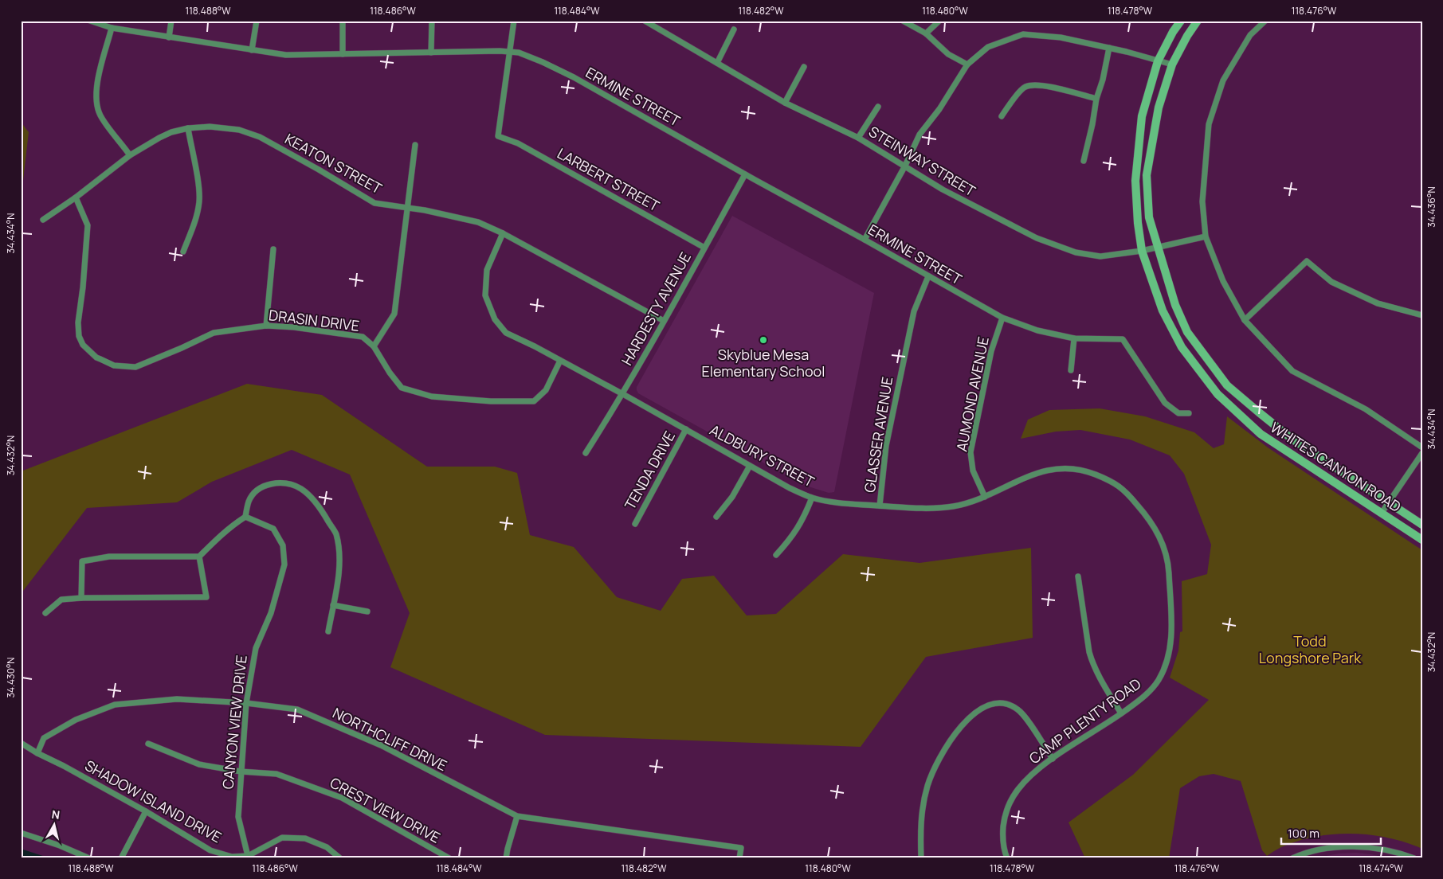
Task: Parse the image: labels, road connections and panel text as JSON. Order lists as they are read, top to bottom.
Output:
{
  "streets": {
    "main road": ["WHITES CANYON ROAD"],
    "street": [
      "ERMINE STREET",
      "STEINWAY STREET",
      "KEATON STREET",
      "LARBERT STREET",
      "HARDESTY AVENUE",
      "DRASIN DRIVE",
      "AUMOND AVENUE",
      "GLASSER AVENUE",
      "ALDBURY STREET",
      "TENDA DRIVE",
      "CAMP PLENTY ROAD",
      "CANYON VIEW DRIVE",
      "NORTHCLIFF DRIVE",
      "SHADOW ISLAND DRIVE",
      "CREST VIEW DRIVE"
    ]
  },
  "crossings": [
    ["ERMINE STREET", "LARBERT STREET"],
    ["ERMINE STREET", "HARDESTY AVENUE"],
    ["ERMINE STREET", "AUMOND AVENUE"],
    ["ERMINE STREET", "GLASSER AVENUE"],
    ["STEINWAY STREET", "WHITES CANYON ROAD"],
    ["KEATON STREET", "HARDESTY AVENUE"],
    ["KEATON STREET", "DRASIN DRIVE"],
    ["KEATON STREET", "ALDBURY STREET"],
    ["LARBERT STREET", "HARDESTY AVENUE"],
    ["HARDESTY AVENUE", "ALDBURY STREET"],
    ["DRASIN DRIVE", "ALDBURY STREET"],
    ["AUMOND AVENUE", "ALDBURY STREET"],
    ["GLASSER AVENUE", "ALDBURY STREET"],
    ["ALDBURY STREET", "TENDA DRIVE"],
    ["ALDBURY STREET", "CAMP PLENTY ROAD"],
    ["CANYON VIEW DRIVE", "NORTHCLIFF DRIVE"],
    ["CANYON VIEW DRIVE", "SHADOW ISLAND DRIVE"],
    ["CANYON VIEW DRIVE", "CREST VIEW DRIVE"],
    ["NORTHCLIFF DRIVE", "SHADOW ISLAND DRIVE"]
  ],
  "parks": ["Todd Longshore Park"],
  "places": ["Skyblue Mesa Elementary School"],
  "scale_bar": "100 m",
  "north": "top",
  "coordinates": [
    "118.488°W",
    "118.486°W",
    "118.484°W",
    "118.482°W",
    "118.480°W",
    "118.478°W",
    "118.476°W",
    "34.436°N",
    "34.434°N",
    "34.432°N",
    "34.430°N",
    "118.474°W"
  ]
}
